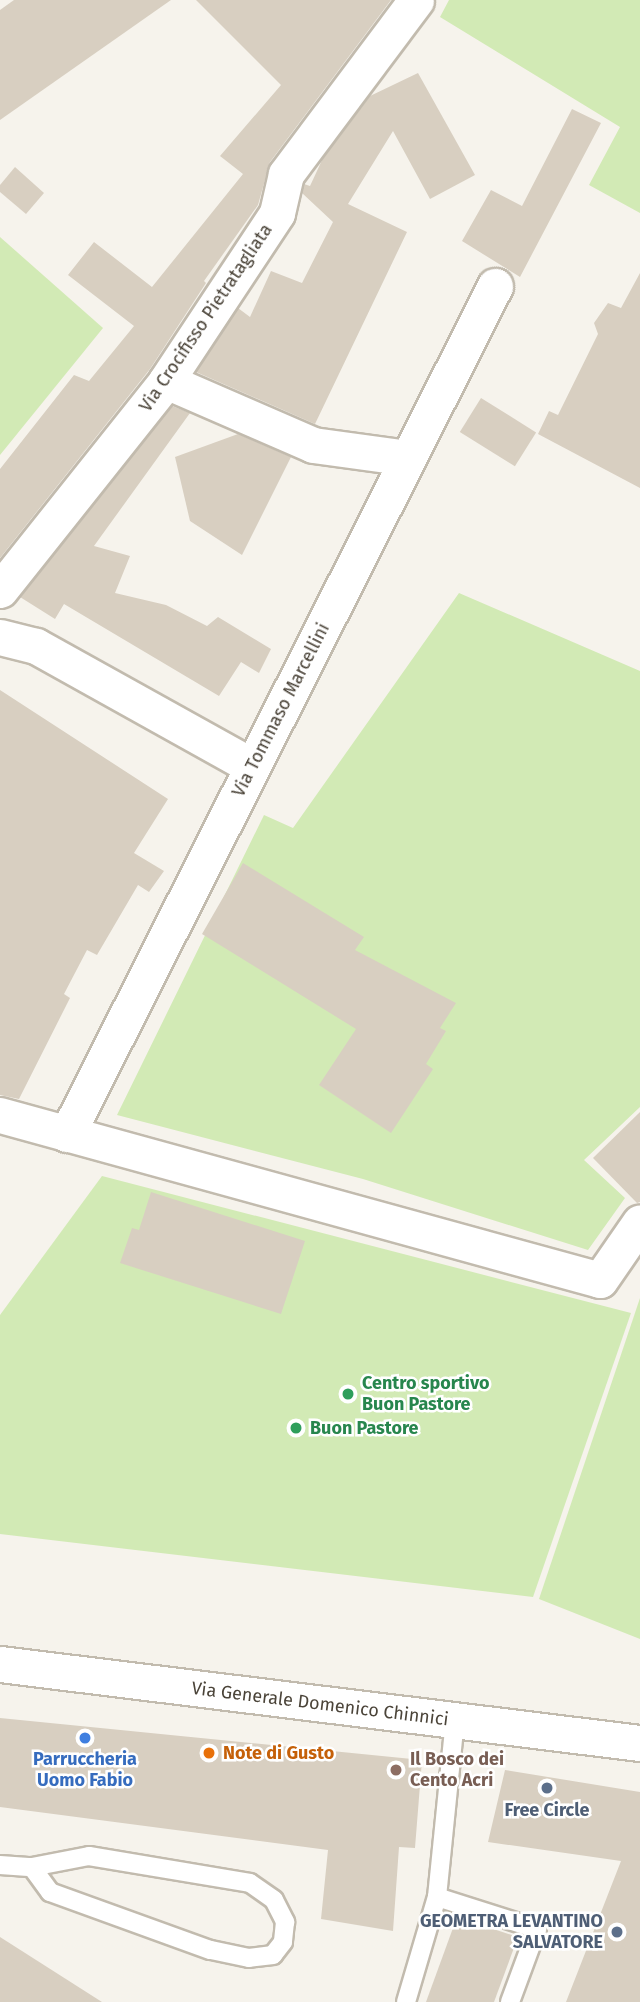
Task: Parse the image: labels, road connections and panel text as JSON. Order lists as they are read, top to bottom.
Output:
{
  "streets": {
    "street": ["Via Crocifisso Pietratagliata", "Via Tommaso Marcellini", "Via Generale Domenico Chinnici"]
  },
  "places": [
    "Centro sportivo Buon Pastore",
    "Buon Pastore",
    "Parruccheria Uomo Fabio",
    "Note di Gusto",
    "Il Bosco dei Cento Acri",
    "Free Circle",
    "GEOMETRA LEVANTINO SALVATORE"
  ]
}
